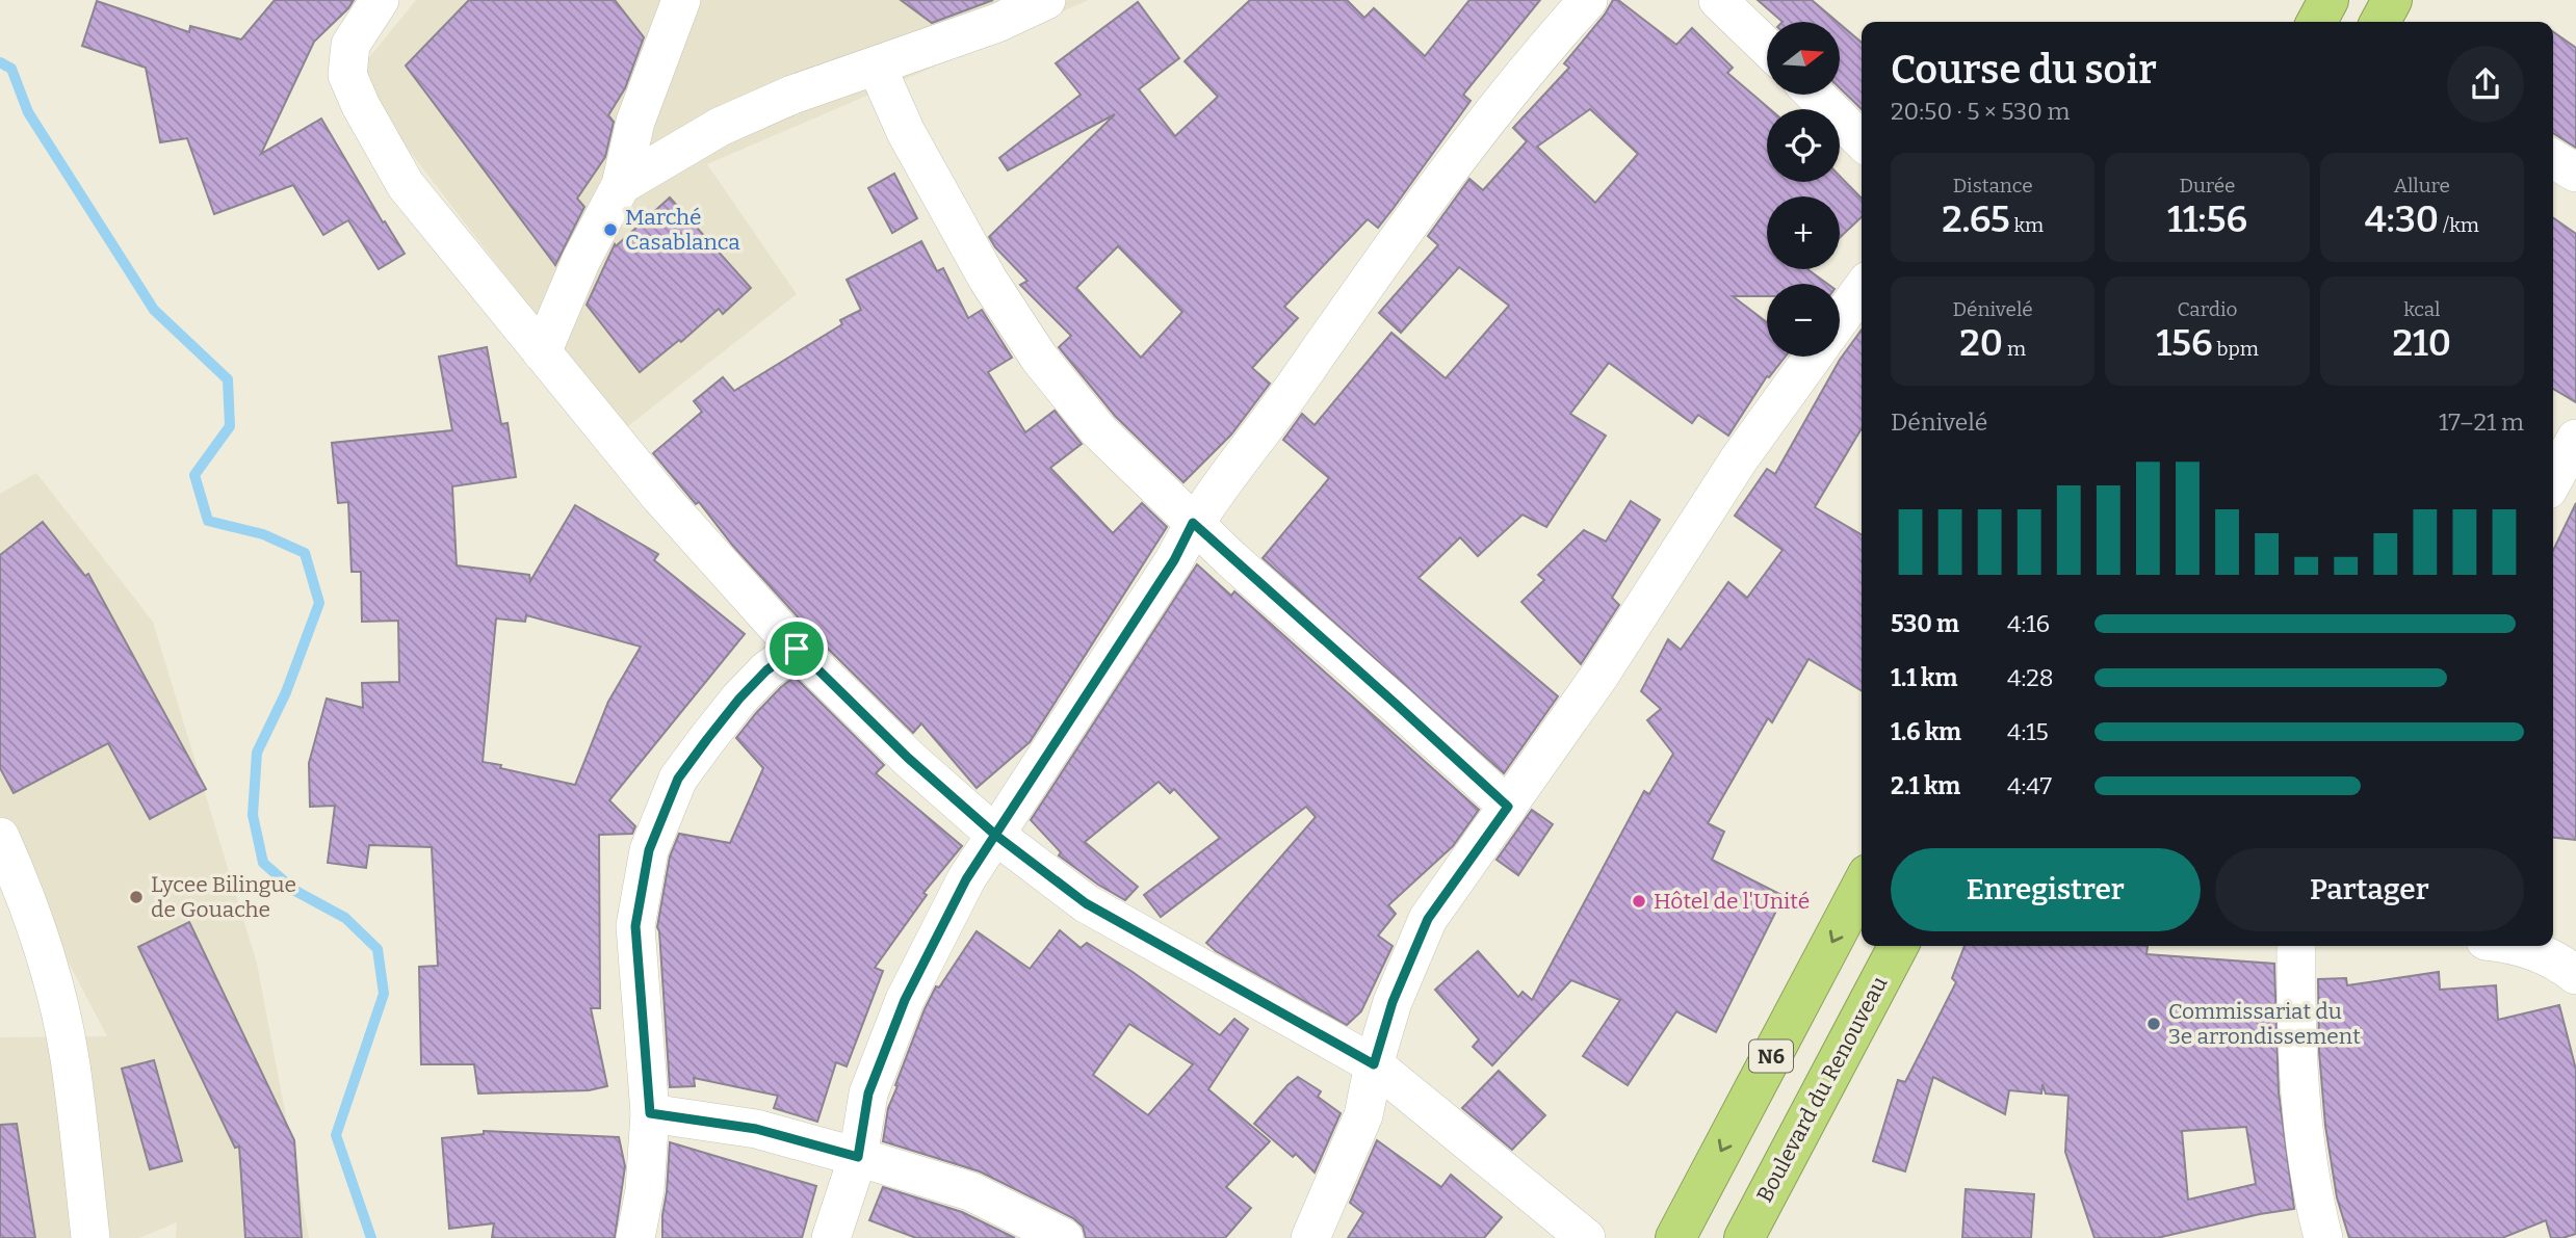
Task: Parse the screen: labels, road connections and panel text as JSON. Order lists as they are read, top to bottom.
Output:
{
  "streets": {
    "highway": ["N6", "Boulevard du Renouveau"]
  },
  "places": [
    "Marché Casablanca",
    "Lycee Bilingue de Gouache",
    "Hôtel de l'Unité",
    "Commissariat du 3e arrondissement"
  ],
  "north": "right",
  "page": {
    "map_buttons": ["+", "−"],
    "heading": ["Course du soir", "20:50 · 5 × 530 m"],
    "stats": [
      ["Distance", "2.65 km"],
      ["Durée", "11:56"],
      ["Allure", "4:30 /km"],
      ["Dénivelé", "20 m"],
      ["Cardio", "156 bpm"],
      ["kcal", "210"]
    ],
    "chart": ["Dénivelé", "17–21 m"],
    "list": [
      {
        "name": "530 m",
        "note": "4:16"
      },
      {
        "name": "1.1 km",
        "note": "4:28"
      },
      {
        "name": "1.6 km",
        "note": "4:15"
      },
      {
        "name": "2.1 km",
        "note": "4:47"
      }
    ],
    "buttons": ["Enregistrer", "Partager"]
  }
}
